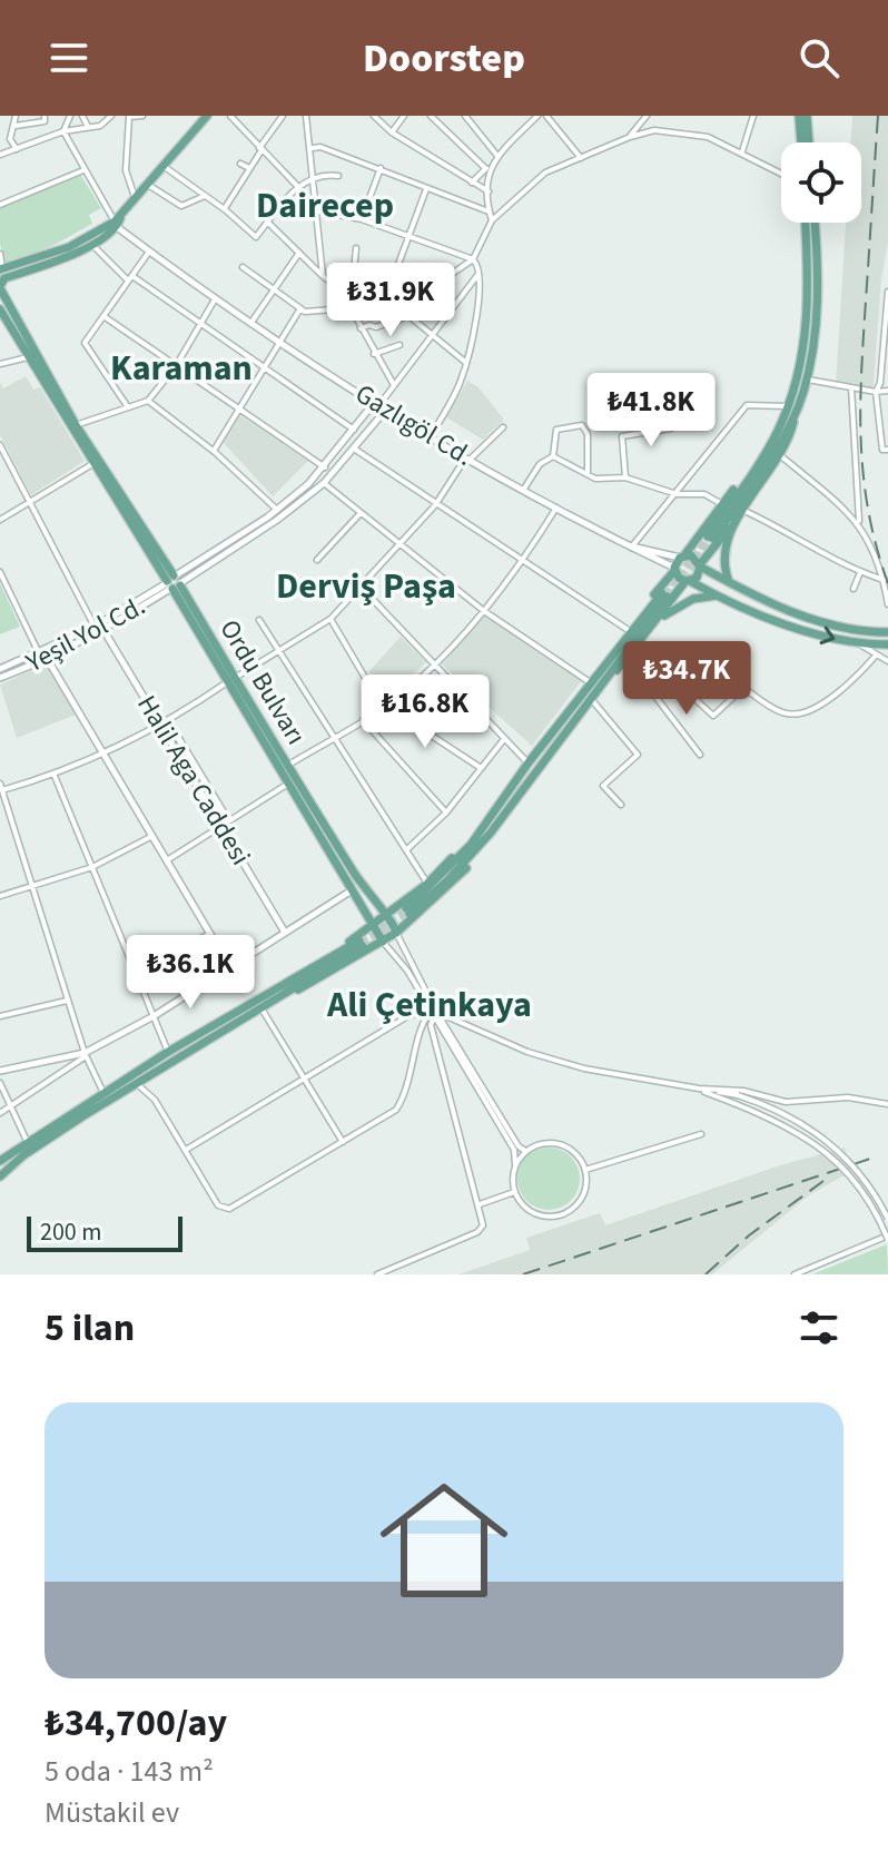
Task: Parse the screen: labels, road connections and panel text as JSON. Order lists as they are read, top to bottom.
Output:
{
  "streets": {
    "main road": ["Ordu Bulvarı"],
    "street": ["Gazlıgöl Cd.", "Yeşil Yol Cd.", "Halil Aga Caddesi"]
  },
  "crossings": [
    ["Yeşil Yol Cd.", "Ordu Bulvarı"],
    ["Yeşil Yol Cd.", "Halil Aga Caddesi"]
  ],
  "districts": [
    "Dairecep",
    "Karaman",
    "Derviş Paşa",
    "Ali Çetinkaya"
  ],
  "scale_bar": "200 m",
  "page": {
    "header": "Doorstep",
    "price": [
      "₺31.9K",
      "₺41.8K",
      "₺34.7K",
      "₺16.8K",
      "₺36.1K"
    ],
    "scale": "200 m",
    "heading": "5 ilan",
    "list": [
      {
        "name": "₺34,700/ay",
        "note": "5 oda · 143 m² · Müstakil ev"
      }
    ]
  }
}
